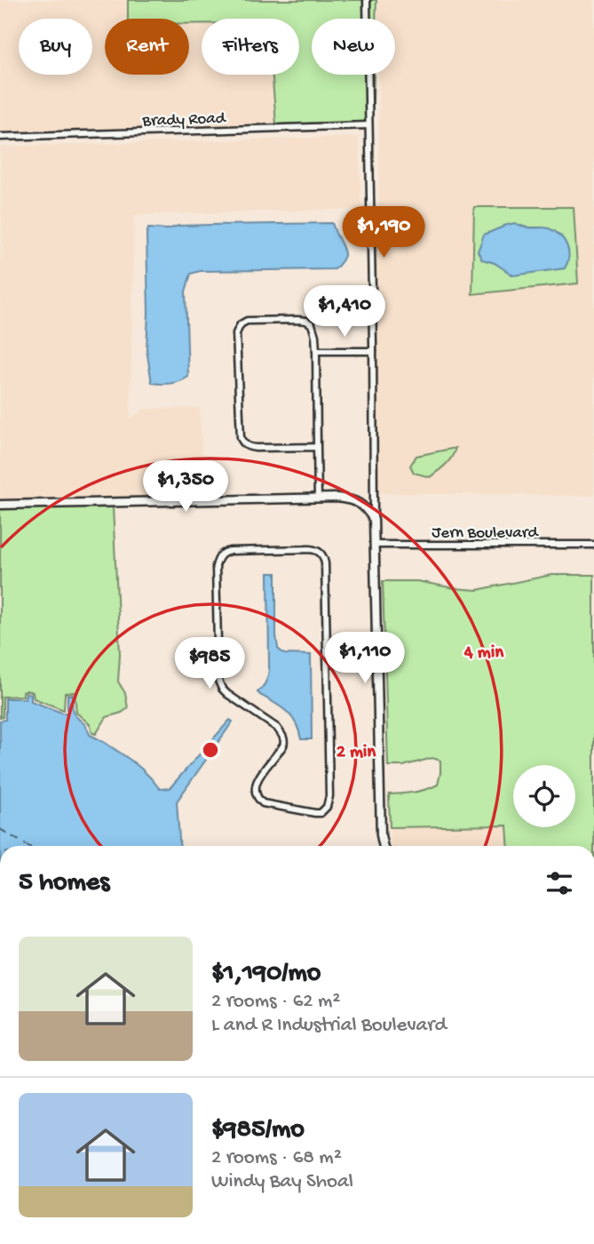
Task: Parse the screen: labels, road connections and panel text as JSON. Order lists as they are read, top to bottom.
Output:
{
  "streets": {
    "street": ["Brady Road", "Jern Boulevard"]
  },
  "page": {
    "chip": [
      "Buy",
      "Rent",
      "Filters",
      "New"
    ],
    "price": [
      "$1,190",
      "$1,410",
      "$1,350",
      "$1,110",
      "$985"
    ],
    "heading": "5 homes",
    "list": [
      {
        "name": "$1,190/mo",
        "note": "2 rooms · 62 m² · L and R Industrial Boulevard"
      },
      {
        "name": "$985/mo",
        "note": "2 rooms · 68 m² · Windy Bay Shoal"
      }
    ]
  },
  "rings": ["4 min", "2 min"]
}
